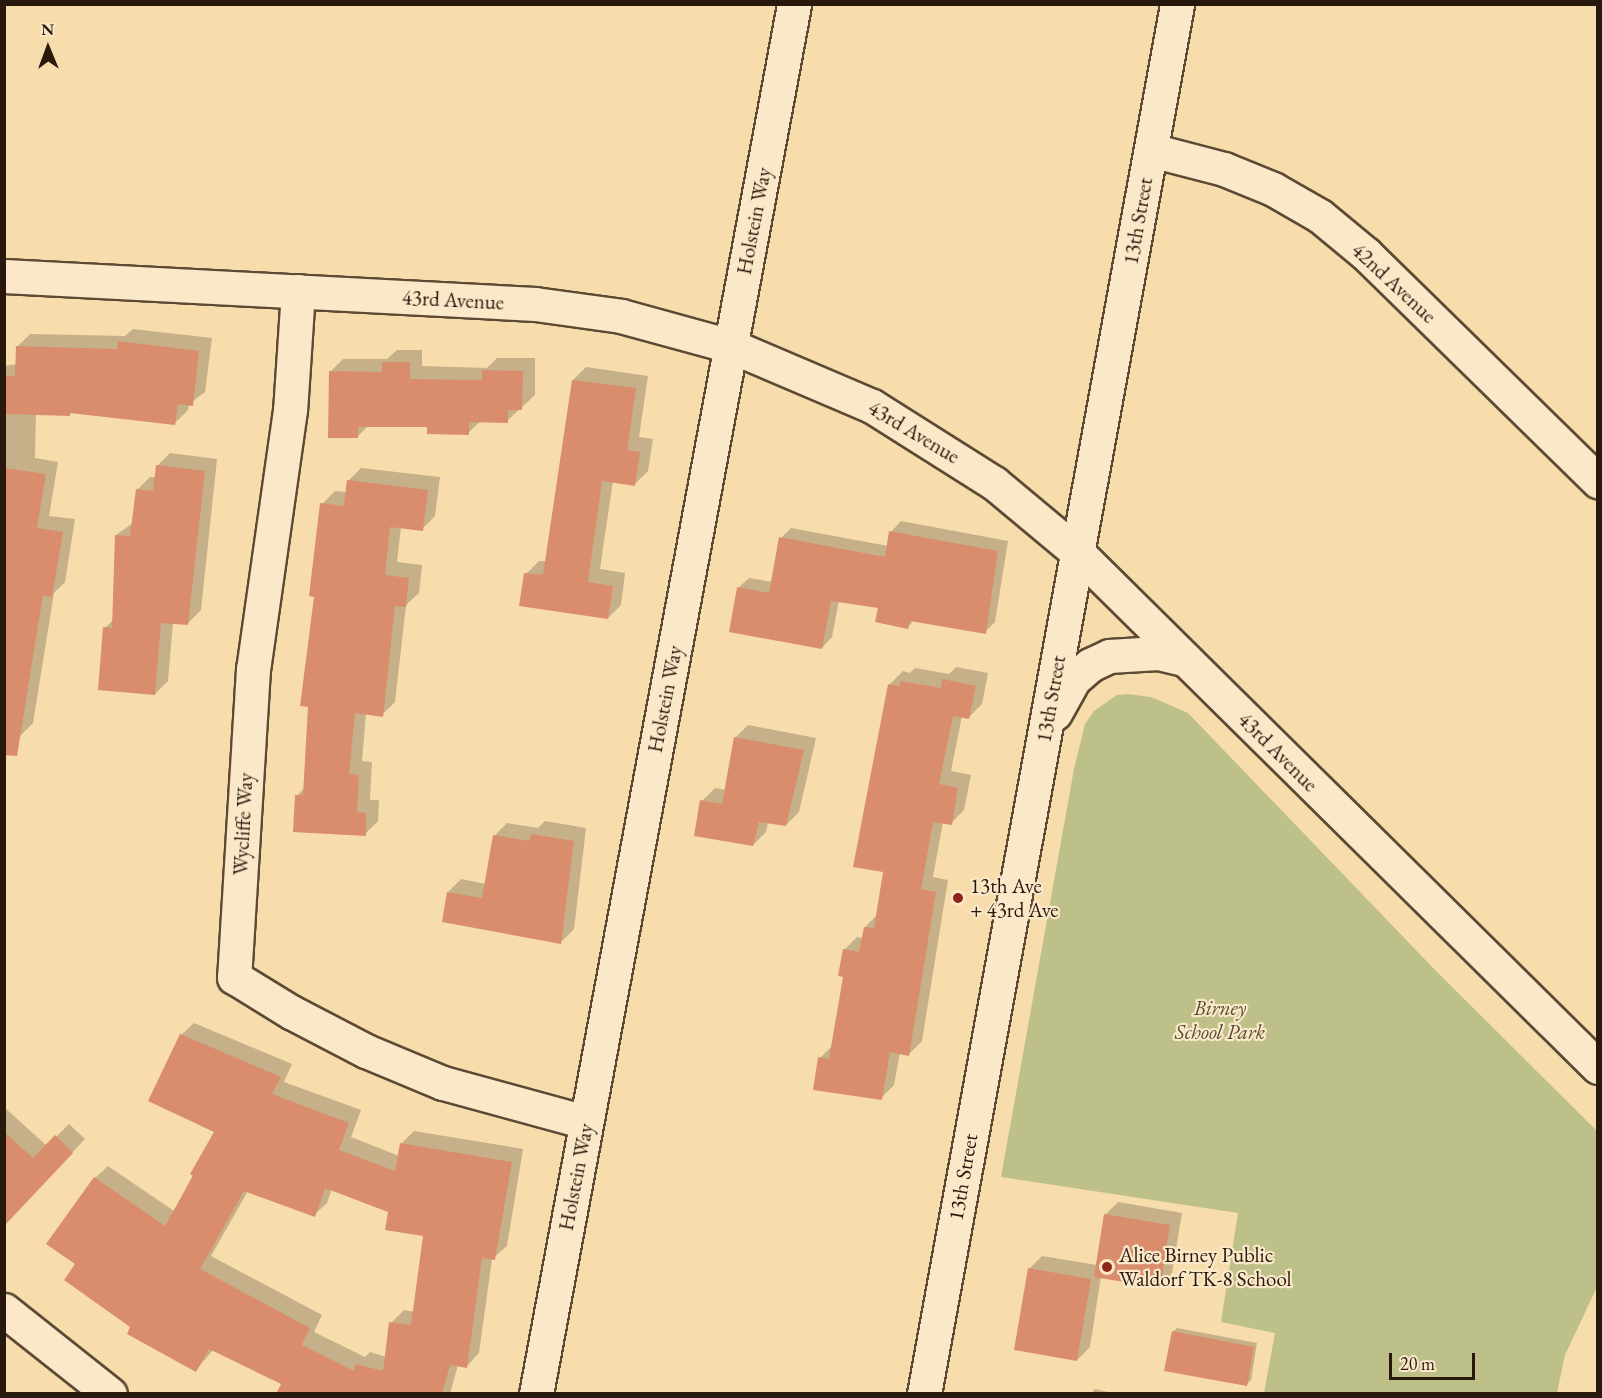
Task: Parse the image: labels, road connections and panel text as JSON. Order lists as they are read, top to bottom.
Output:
{
  "streets": {
    "street": [
      "Holstein Way",
      "13th Street",
      "42nd Avenue",
      "43rd Avenue",
      "Wycliffe Way"
    ]
  },
  "crossings": [
    ["Holstein Way", "43rd Avenue"],
    ["Holstein Way", "Wycliffe Way"],
    ["13th Street", "42nd Avenue"],
    ["13th Street", "43rd Avenue"],
    ["43rd Avenue", "Wycliffe Way"]
  ],
  "parks": ["Birney School Park"],
  "places": ["13th Ave + 43rd Ave", "Alice Birney Public Waldorf TK-8 School"],
  "scale_bar": "20 m",
  "north": "top"
}
